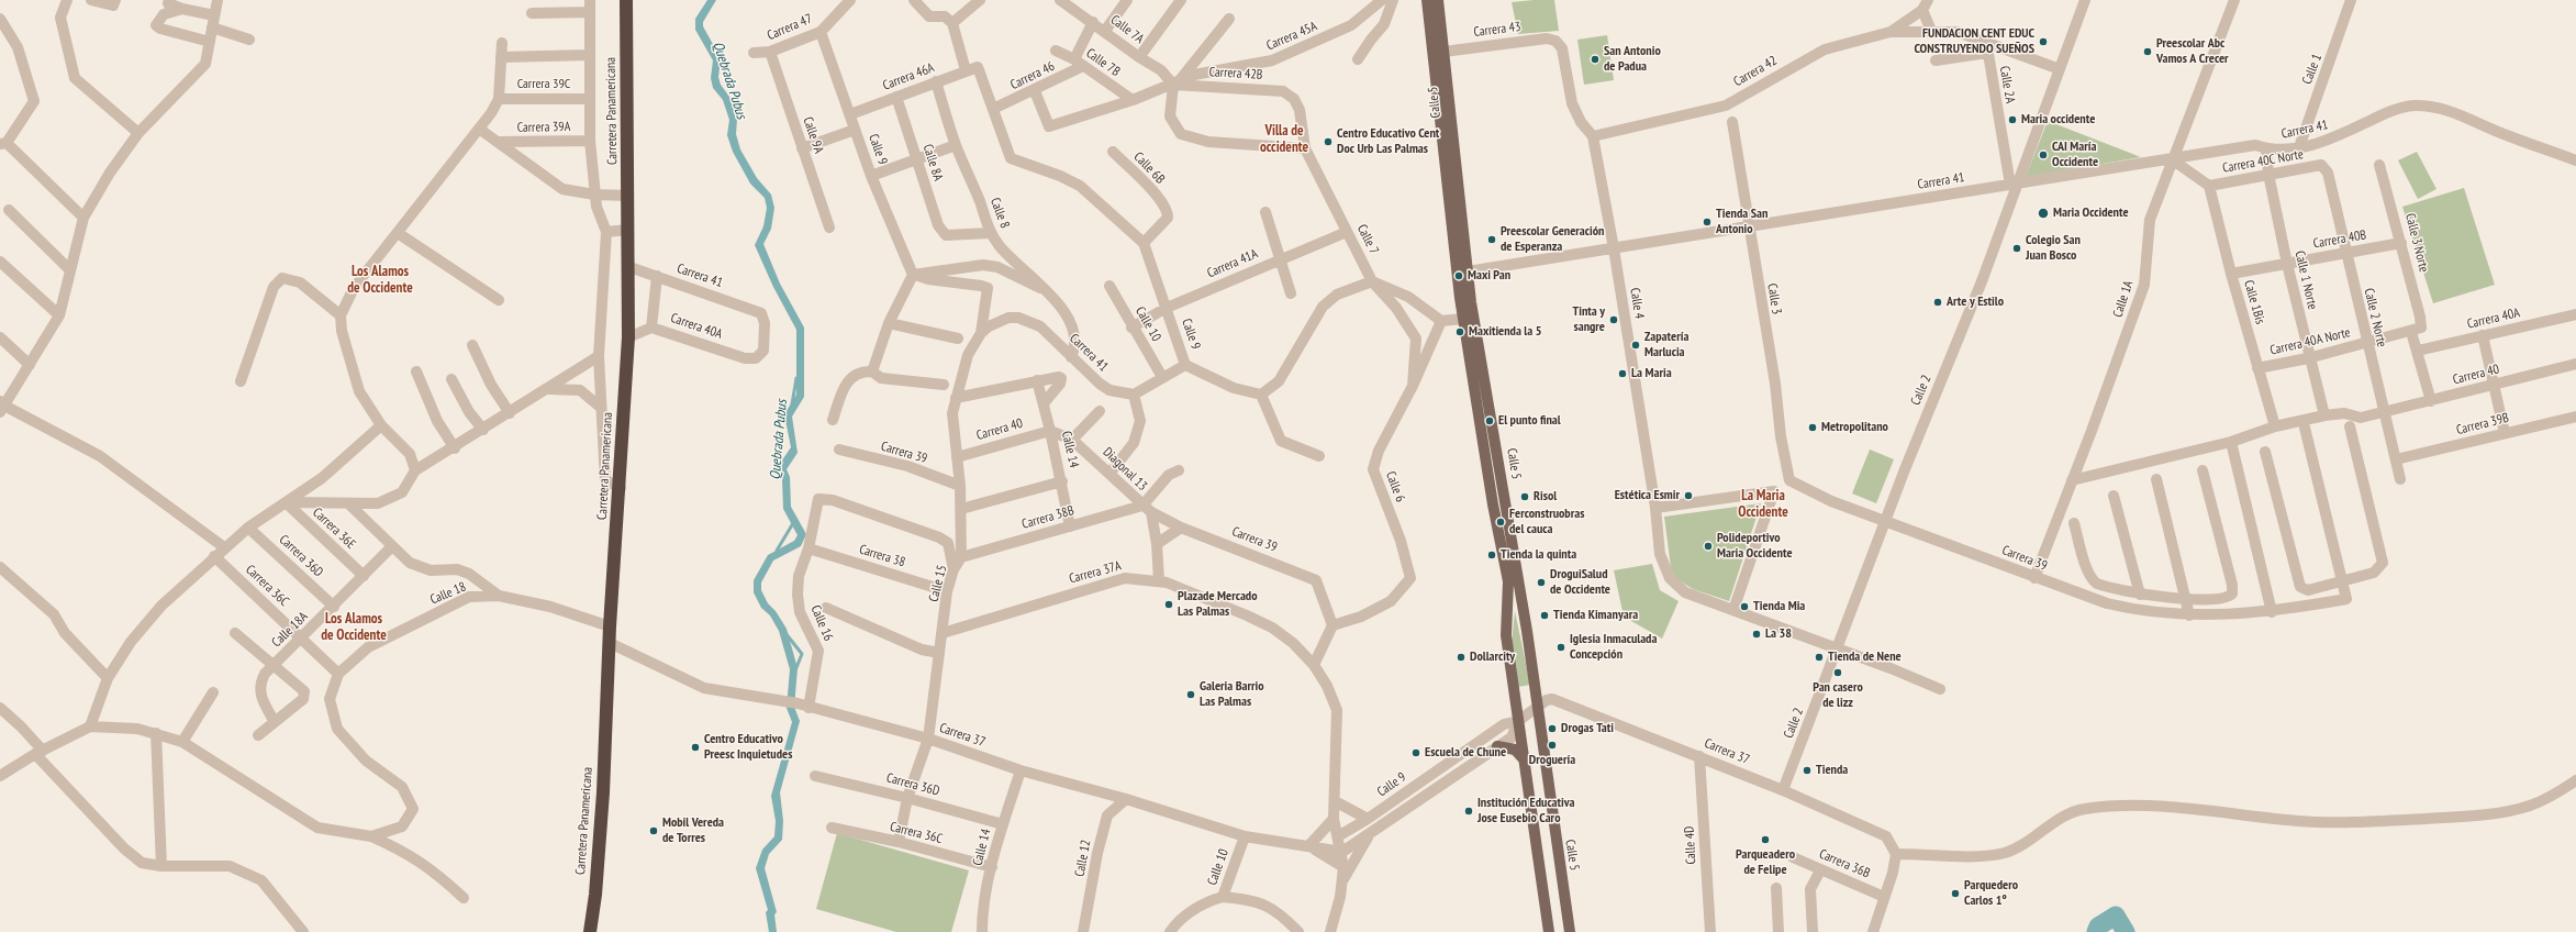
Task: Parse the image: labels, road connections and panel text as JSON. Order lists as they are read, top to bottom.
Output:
{
  "streets": {
    "highway": ["Carretera Panamericana"],
    "main road": ["Calle 5"],
    "street": [
      "Carrera 47",
      "Calle 7A",
      "Carrera 43",
      "Carrera 45A",
      "Calle 7B",
      "Calle 1",
      "Carrera 42",
      "Carrera 42B",
      "Carrera 46",
      "Carrera 46A",
      "Carrera 39C",
      "Calle 2A",
      "Carrera 39A",
      "Carrera 41",
      "Calle 9A",
      "Calle 9",
      "Carrera 40C Norte",
      "Calle 8A",
      "Calle 6B",
      "Calle 8",
      "Calle 7",
      "Carrera 40B",
      "Calle 3 Norte",
      "Carrera 41A",
      "Calle 1 Norte",
      "Calle 3",
      "Calle 1A",
      "Calle 1Bis",
      "Calle 4",
      "Calle 2 Norte",
      "Carrera 40A",
      "Calle 10",
      "Carrera 40A Norte",
      "Carrera 40",
      "Calle 2",
      "Carrera 39B",
      "Calle 14",
      "Carrera 39",
      "Diagonal 13",
      "Calle 6",
      "Carrera 38B",
      "Carrera 36E",
      "Carrera 36D",
      "Carrera 38",
      "Carrera 37A",
      "Calle 15",
      "Carrera 36C",
      "Calle 18",
      "Calle 16",
      "Calle 18A",
      "Carrera 37",
      "Calle 4D",
      "Calle 12",
      "Carrera 36B"
    ]
  },
  "crossings": [
    ["Carrera 47", "Calle 9A"],
    ["Carrera 47", "Calle 9"],
    ["Calle 7A", "Carrera 45A"],
    ["Calle 7A", "Carrera 42B"],
    ["Carrera 43", "Calle 5"],
    ["Carrera 43", "Calle 4"],
    ["Carrera 45A", "Calle 7B"],
    ["Carrera 45A", "Carrera 42B"],
    ["Carrera 45A", "Carrera 46"],
    ["Calle 7B", "Carrera 46"],
    ["Calle 1", "Carrera 41"],
    ["Carrera 42", "Calle 2A"],
    ["Carrera 42", "Calle 4"],
    ["Carrera 42", "Calle 2"],
    ["Carrera 42B", "Calle 7"],
    ["Carrera 46", "Carrera 46A"],
    ["Carrera 46A", "Calle 9"],
    ["Carrera 46A", "Calle 8A"],
    ["Carrera 46A", "Calle 8"],
    ["Calle 2A", "Carrera 41"],
    ["Calle 2A", "Calle 2"],
    ["Calle 5", "Carrera 41"],
    ["Calle 5", "Calle 9"],
    ["Calle 5", "Carrera 37"],
    ["Carretera Panamericana", "Carrera 41"],
    ["Carretera Panamericana", "Carrera 40A"],
    ["Carretera Panamericana", "Calle 18"],
    ["Carretera Panamericana", "Carrera 37"],
    ["Carrera 41", "Calle 8"],
    ["Carrera 41", "Calle 1 Norte"],
    ["Carrera 41", "Calle 3"],
    ["Carrera 41", "Calle 1A"],
    ["Carrera 41", "Calle 4"],
    ["Carrera 41", "Carrera 40A"],
    ["Carrera 41", "Calle 2"],
    ["Carrera 41", "Calle 15"],
    ["Calle 9", "Calle 6B"],
    ["Calle 9", "Carrera 41A"],
    ["Calle 9", "Carrera 37A"],
    ["Calle 9", "Calle 15"],
    ["Calle 9", "Carrera 37"],
    ["Carrera 40C Norte", "Calle 1 Norte"],
    ["Carrera 40C Norte", "Calle 1Bis"],
    ["Carrera 40C Norte", "Calle 2 Norte"],
    ["Calle 8A", "Calle 8"],
    ["Calle 7", "Carrera 41A"],
    ["Calle 7", "Calle 6"],
    ["Carrera 40B", "Calle 3 Norte"],
    ["Carrera 40B", "Calle 1 Norte"],
    ["Carrera 40B", "Calle 1Bis"],
    ["Carrera 40B", "Calle 2 Norte"],
    ["Calle 3 Norte", "Carrera 40A"],
    ["Calle 3 Norte", "Carrera 40A Norte"],
    ["Calle 3 Norte", "Carrera 40"],
    ["Carrera 41A", "Calle 10"],
    ["Calle 1 Norte", "Carrera 40A Norte"],
    ["Calle 1 Norte", "Carrera 40"],
    ["Calle 3", "Carrera 39"],
    ["Calle 1A", "Carrera 39"],
    ["Calle 1Bis", "Carrera 40A Norte"],
    ["Calle 2 Norte", "Carrera 40A Norte"],
    ["Calle 2 Norte", "Carrera 40"],
    ["Calle 2 Norte", "Carrera 39B"],
    ["Calle 10", "Carrera 37"],
    ["Carrera 40", "Calle 14"],
    ["Carrera 40", "Diagonal 13"],
    ["Carrera 40", "Calle 15"],
    ["Calle 2", "Carrera 39"],
    ["Calle 2", "Carrera 37"],
    ["Calle 14", "Diagonal 13"],
    ["Calle 14", "Carrera 38B"],
    ["Calle 14", "Carrera 36D"],
    ["Calle 14", "Carrera 36C"],
    ["Calle 14", "Carrera 37"],
    ["Carrera 39", "Diagonal 13"],
    ["Carrera 39", "Calle 6"],
    ["Carrera 39", "Calle 15"],
    ["Diagonal 13", "Carrera 38B"],
    ["Carrera 38B", "Calle 15"],
    ["Carrera 36E", "Calle 18A"],
    ["Carrera 36D", "Calle 15"],
    ["Carrera 36D", "Calle 18A"],
    ["Carrera 38", "Calle 15"],
    ["Carrera 38", "Calle 16"],
    ["Carrera 37A", "Calle 15"],
    ["Calle 15", "Carrera 36C"],
    ["Calle 15", "Calle 16"],
    ["Calle 15", "Carrera 37"],
    ["Carrera 36C", "Calle 18"],
    ["Carrera 36C", "Calle 18A"],
    ["Calle 16", "Carrera 37"],
    ["Carrera 37", "Calle 4D"],
    ["Carrera 37", "Calle 12"]
  ],
  "districts": [
    "Villa de occidente",
    "Los Alamos de Occidente",
    "La Maria Occidente",
    "Los Alamos de Occidente"
  ],
  "water": ["Quebrada Pubus"],
  "places": [
    "FUNDACION CENT EDUC CONSTRUYENDO SUEÑOS",
    "Preescolar Abc Vamos A Crecer",
    "San Antonio de Padua",
    "Maria occidente",
    "Centro Educativo Cent Doc Urb Las Palmas",
    "CAI María Occidente",
    "Maria Occidente",
    "Tienda San Antonio",
    "Preescolar Generación de Esperanza",
    "Colegio San Juan Bosco",
    "Maxi Pan",
    "Arte y Estilo",
    "Tinta y sangre",
    "Maxitienda la 5",
    "Zapatería Marlucia",
    "La Maria",
    "El punto final",
    "Metropolitano",
    "Estética Esmir",
    "Risol",
    "Ferconstruobras del cauca",
    "Polideportivo Maria Occidente",
    "Tienda la quinta",
    "DroguiSalud de Occidente",
    "Plazade Mercado Las Palmas",
    "Tienda Mia",
    "Tienda Kimanyara",
    "La 38",
    "Iglesia Inmaculada Concepción",
    "Dollarcity",
    "Tienda de Nene",
    "Pan casero de lizz",
    "Galeria Barrio Las Palmas",
    "Drogas Tati",
    "Droguería",
    "Centro Educativo Preesc Inquietudes",
    "Escuela de Chune",
    "Tienda",
    "Institución Educativa Jose Eusebio Caro",
    "Mobil Vereda de Torres",
    "Parqueadero de Felipe",
    "Parquedero Carlos 1º"
  ]
}
